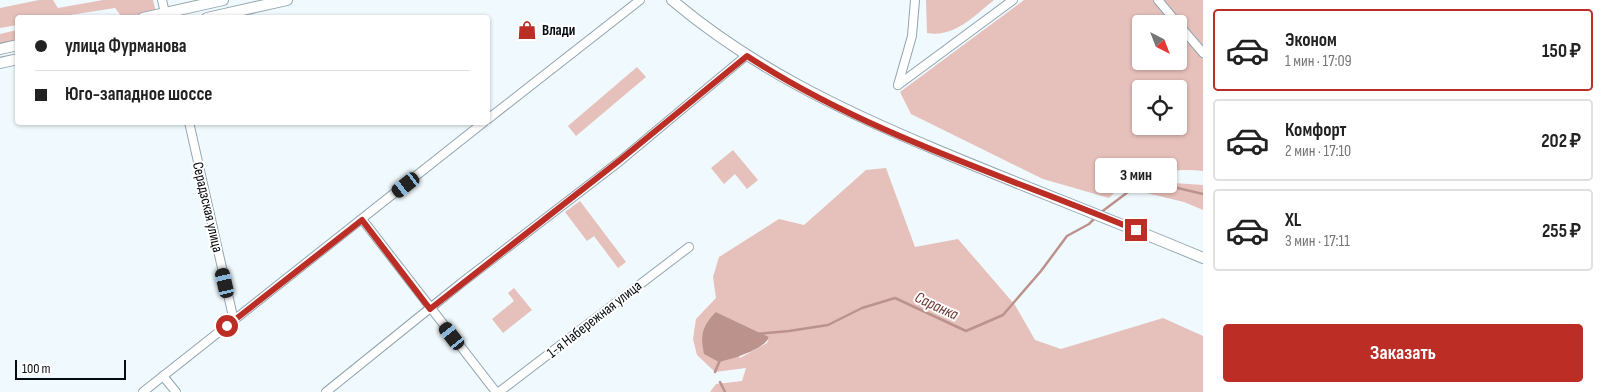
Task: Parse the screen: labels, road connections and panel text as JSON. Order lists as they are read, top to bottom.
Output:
{
  "streets": {
    "street": ["Серадзская улица", "1-я Набережная улица"]
  },
  "water": ["Саранка"],
  "places": {
    "shop": ["Влади"]
  },
  "scale_bar": "100 m",
  "north": "bottom right",
  "page": {
    "list": [
      {
        "name": "Эконом",
        "note": "1 мин · 17:09",
        "value": "150 ₽"
      },
      {
        "name": "Комфорт",
        "note": "2 мин · 17:10",
        "value": "202 ₽"
      },
      {
        "name": "XL",
        "note": "3 мин · 17:11",
        "value": "255 ₽"
      }
    ],
    "banner": ["улица Фурманова", "Юго-западное шоссе"],
    "bubble": "3 мин",
    "buttons": "Заказать",
    "scale": "100 m"
  }
}
